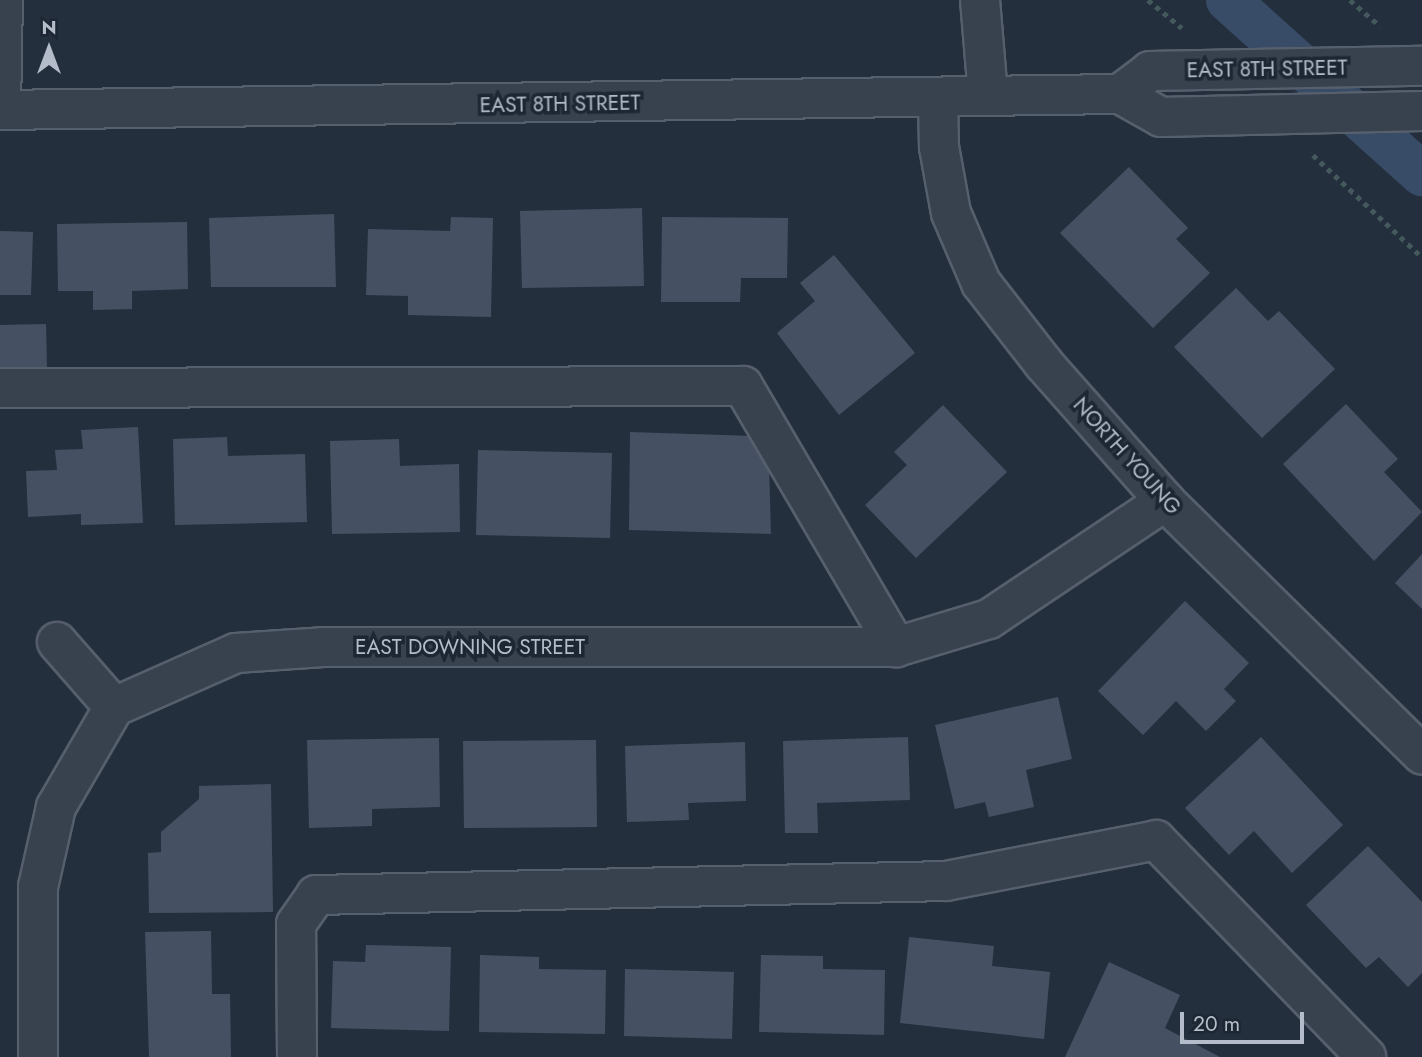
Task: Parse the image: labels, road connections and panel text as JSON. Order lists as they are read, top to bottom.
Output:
{
  "streets": {
    "street": ["EAST 8TH STREET", "NORTH YOUNG", "EAST DOWNING STREET"]
  },
  "crossings": [
    ["EAST 8TH STREET", "NORTH YOUNG"],
    ["NORTH YOUNG", "EAST DOWNING STREET"]
  ],
  "scale_bar": "20 m",
  "north": "top"
}
